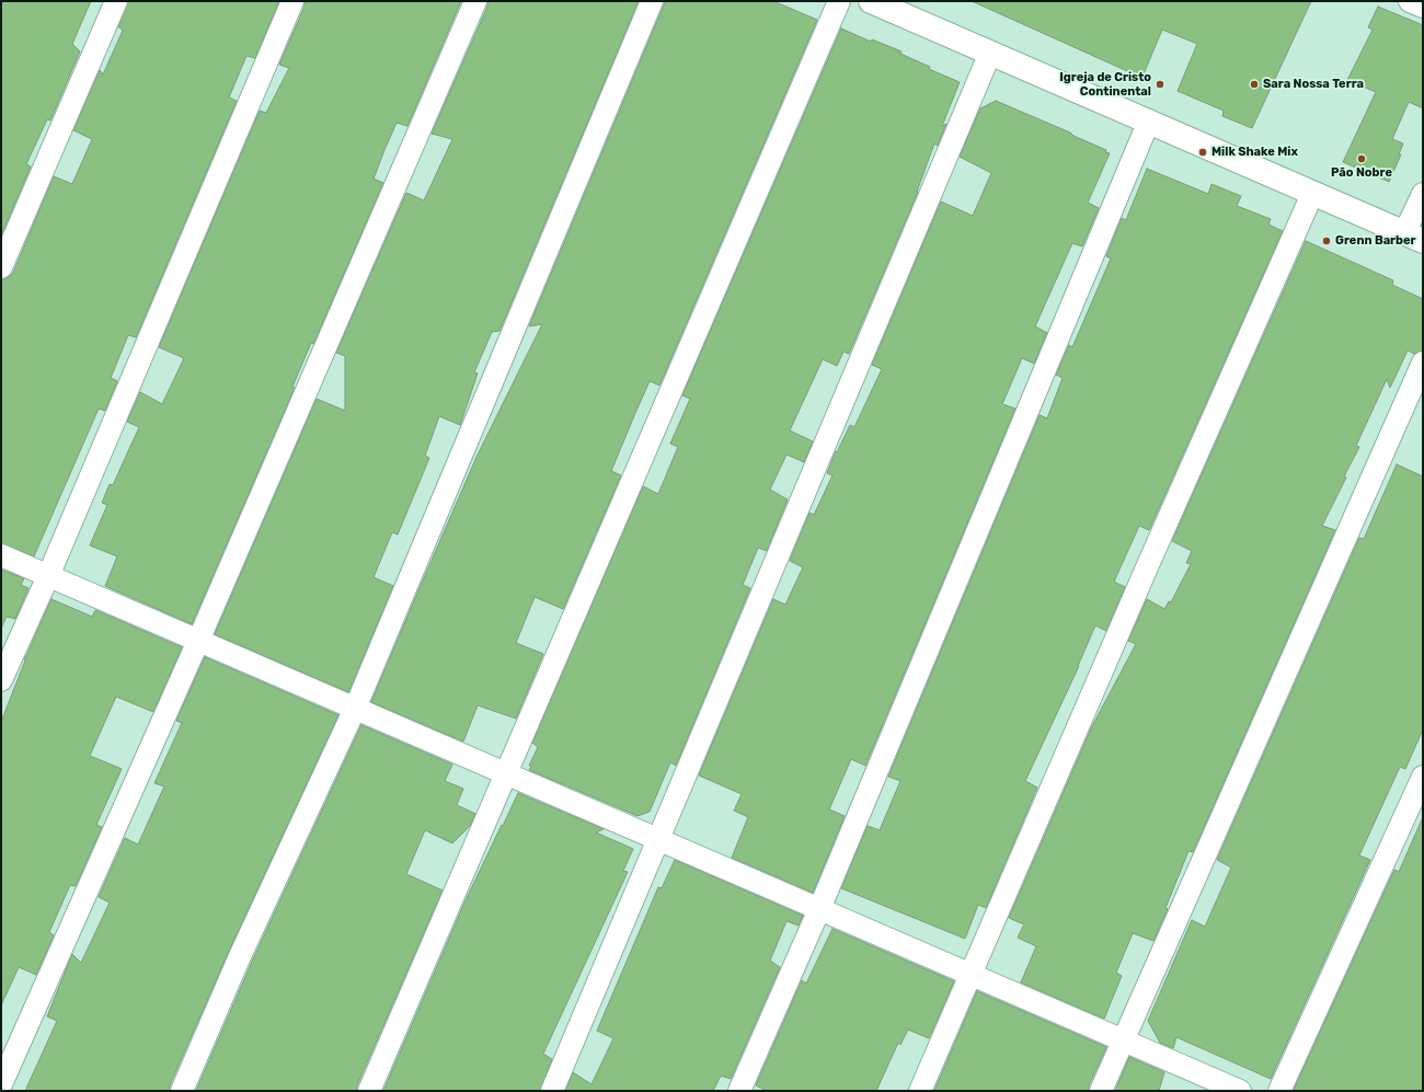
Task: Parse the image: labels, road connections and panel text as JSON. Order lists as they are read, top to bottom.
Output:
{
  "places": [
    "Igreja de Cristo Continental",
    "Sara Nossa Terra",
    "Milk Shake Mix",
    "Pão Nobre",
    "Grenn Barber"
  ]
}
